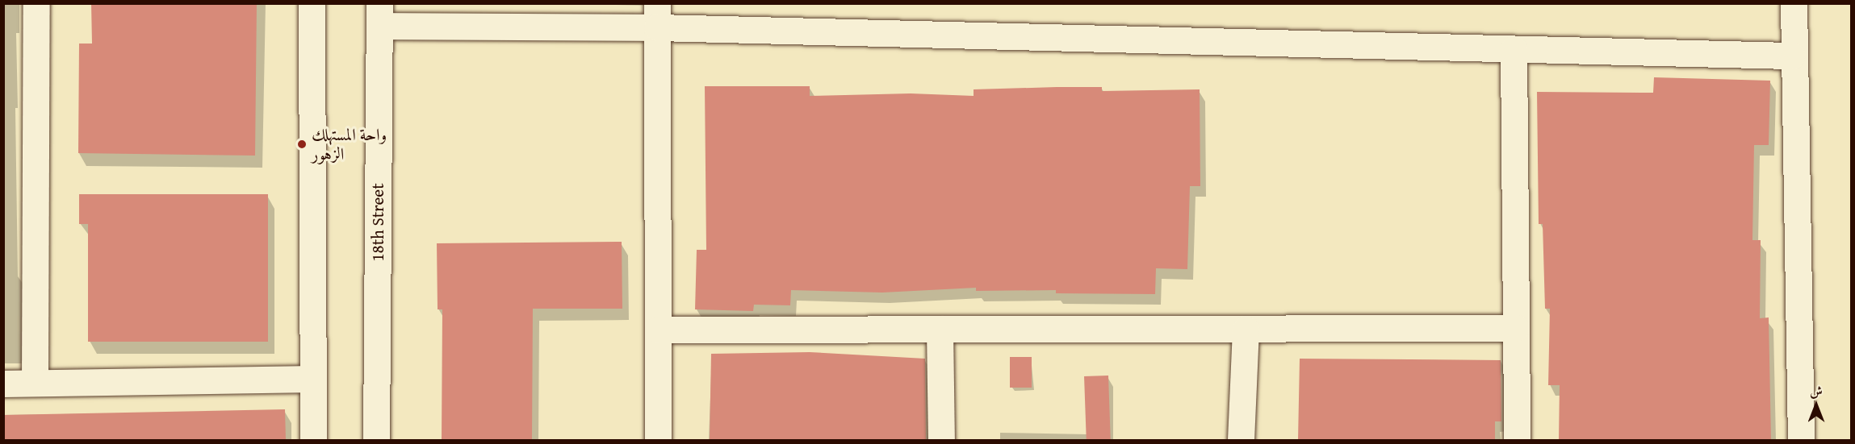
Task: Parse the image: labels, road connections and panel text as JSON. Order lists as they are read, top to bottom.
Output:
{
  "streets": {
    "street": ["18th Street"]
  },
  "places": ["واحة المستهلك الزهور"],
  "north": "top"
}
